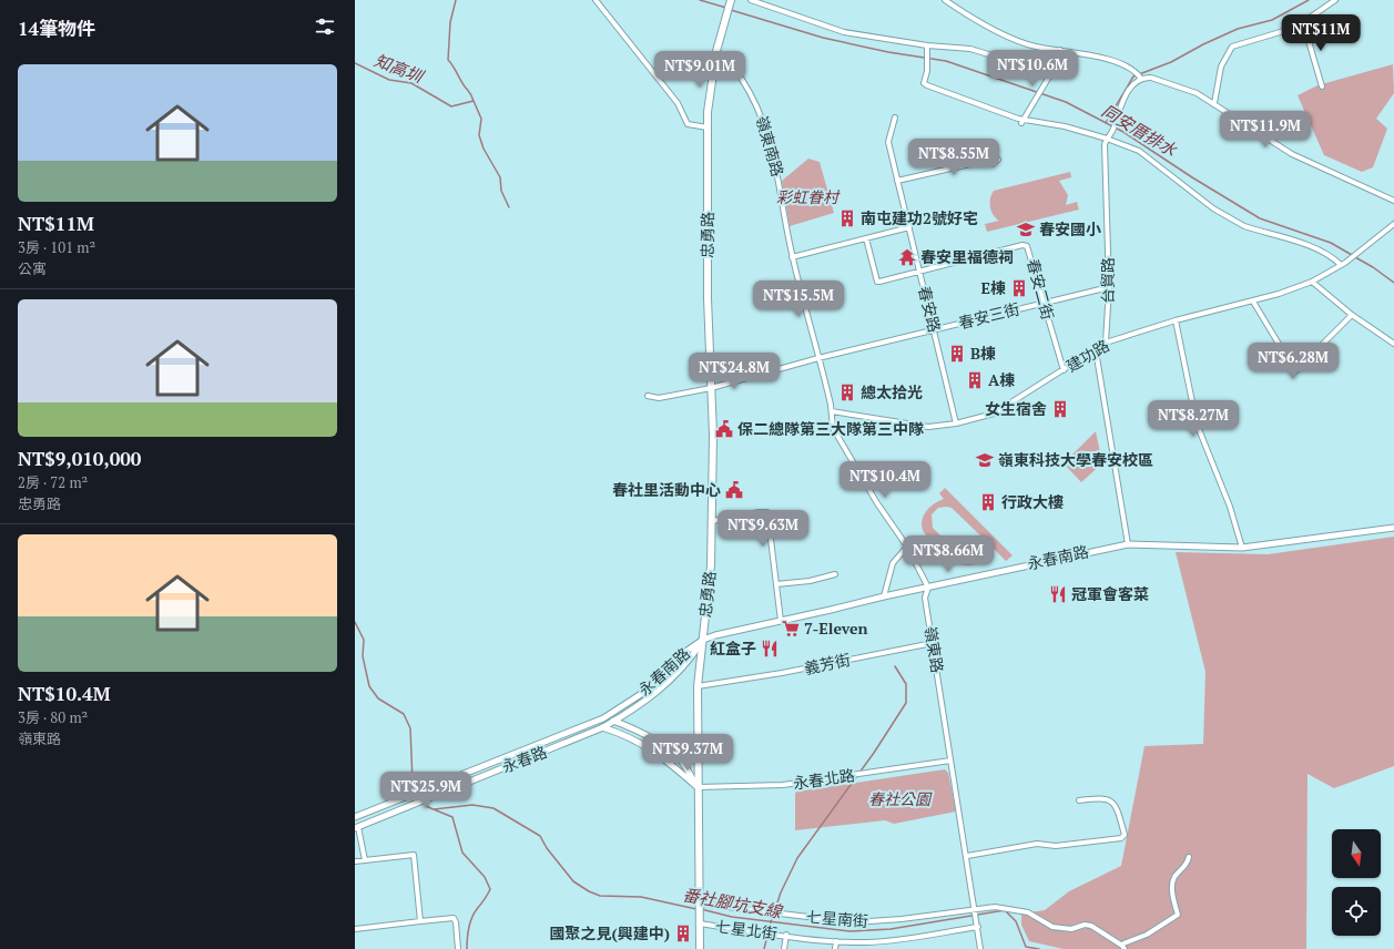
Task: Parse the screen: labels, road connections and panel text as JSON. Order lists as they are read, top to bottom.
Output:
{
  "streets": {
    "main road": ["忠勇路"],
    "street": [
      "嶺東南路",
      "台貿路",
      "春安二街",
      "春安路",
      "春安三街",
      "建功路",
      "永春南路",
      "嶺東路",
      "義芳街",
      "永春路",
      "永春北路",
      "七星南街",
      "七星北街"
    ]
  },
  "crossings": [
    ["嶺東南路", "忠勇路"],
    ["嶺東南路", "春安三街"],
    ["嶺東南路", "建功路"],
    ["忠勇路", "永春南路"],
    ["忠勇路", "義芳街"],
    ["忠勇路", "永春北路"],
    ["忠勇路", "七星南街"],
    ["忠勇路", "七星北街"],
    ["台貿路", "春安三街"],
    ["台貿路", "建功路"],
    ["春安二街", "春安路"],
    ["春安二街", "春安三街"],
    ["春安二街", "建功路"],
    ["春安路", "春安三街"],
    ["春安路", "建功路"],
    ["永春南路", "嶺東路"],
    ["永春南路", "永春路"],
    ["嶺東路", "義芳街"],
    ["嶺東路", "永春北路"],
    ["嶺東路", "七星南街"],
    ["嶺東路", "七星北街"]
  ],
  "water": ["知高圳", "同安厝排水", "番社腳坑支線"],
  "parks": ["彩虹眷村", "春社公園"],
  "places": {
    "building": [
      "南屯建功2號好宅",
      "E棟",
      "B棟",
      "A棟",
      "總太拾光",
      "女生宿舍",
      "行政大樓",
      "國聚之見(興建中)"
    ],
    "school or university": ["春安國小", "嶺東科技大學春安校區"],
    "temple": ["春安里福德祠"],
    "public building": ["保二總隊第三大隊第三中隊", "春社里活動中心"],
    "restaurant": ["冠軍會客菜", "紅盒子"],
    "supermarket": ["7-Eleven"]
  },
  "north": "bottom",
  "page": {
    "heading": "14筆物件",
    "price": [
      "NT$11M",
      "NT$10.6M",
      "NT$9.01M",
      "NT$11.9M",
      "NT$8.55M",
      "NT$15.5M",
      "NT$6.28M",
      "NT$24.8M",
      "NT$8.27M",
      "NT$10.4M",
      "NT$9.63M",
      "NT$8.66M",
      "NT$9.37M",
      "NT$25.9M"
    ],
    "list": [
      {
        "name": "NT$11M",
        "note": "3房 · 101 m² · 公寓"
      },
      {
        "name": "NT$9,010,000",
        "note": "2房 · 72 m² · 忠勇路"
      },
      {
        "name": "NT$10.4M",
        "note": "3房 · 80 m² · 嶺東路"
      }
    ]
  }
}
